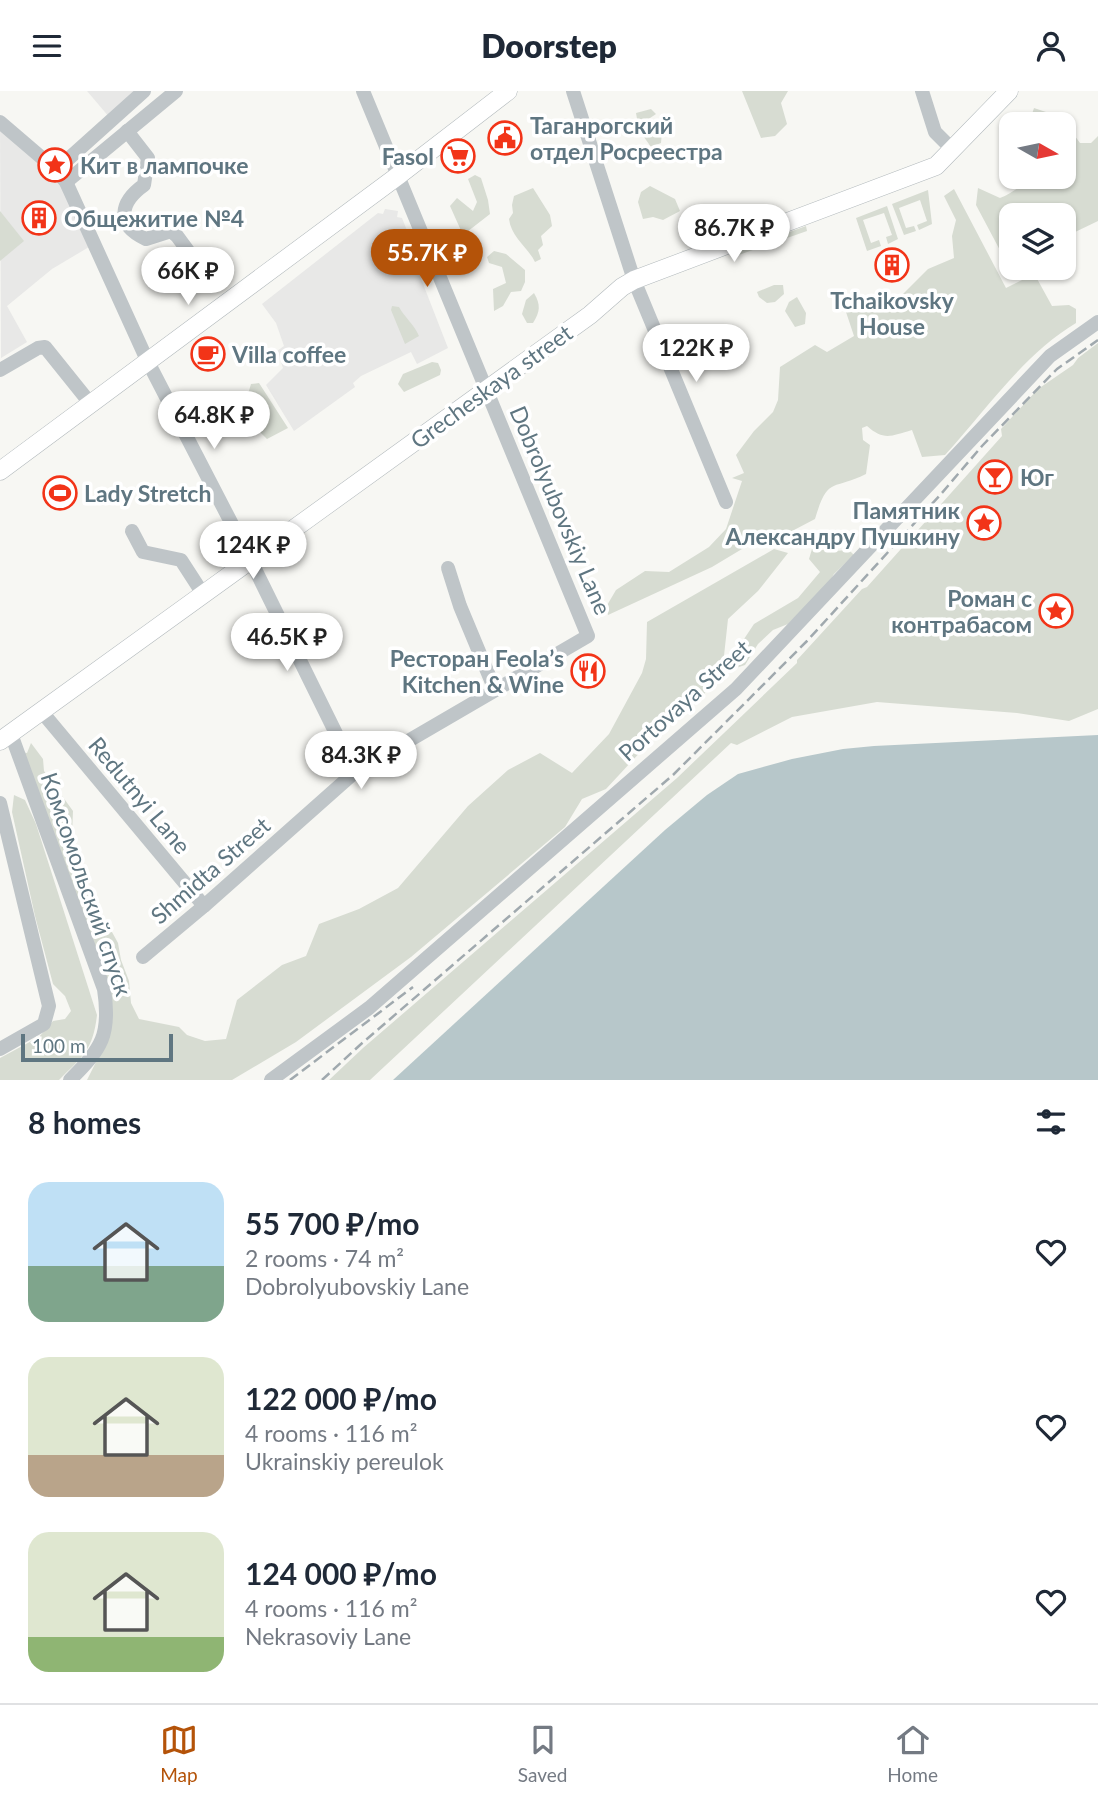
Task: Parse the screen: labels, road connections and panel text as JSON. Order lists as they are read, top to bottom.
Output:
{
  "streets": {
    "main road": ["Grecheskaya street"],
    "street": [
      "Dobrolyubovskiy Lane",
      "Portovaya Street",
      "Redutnyi Lane",
      "Shmidta Street",
      "Комсомольский спуск"
    ]
  },
  "crossings": [
    ["Grecheskaya street", "Dobrolyubovskiy Lane"],
    ["Grecheskaya street", "Redutnyi Lane"],
    ["Grecheskaya street", "Комсомольский спуск"],
    ["Dobrolyubovskiy Lane", "Shmidta Street"],
    ["Redutnyi Lane", "Shmidta Street"]
  ],
  "places": {
    "public building": ["Таганрогский отдел Росреестра"],
    "supermarket": ["Fasol"],
    "place": ["Кит в лампочке", "Памятник Александру Пушкину", "Роман с контрабасом"],
    "building": ["Общежитие №4", "Tchaikovsky House"],
    "cafe": ["Villa coffee"],
    "bar": ["Юг"],
    "sports": ["Lady Stretch"],
    "restaurant": ["Ресторан Feola’s Kitchen & Wine"]
  },
  "scale_bar": "100 m",
  "north": "right",
  "page": {
    "header": "Doorstep",
    "price": [
      "86.7K ₽",
      "55.7K ₽",
      "66K ₽",
      "122K ₽",
      "64.8K ₽",
      "124K ₽",
      "46.5K ₽",
      "84.3K ₽"
    ],
    "scale": "100 m",
    "heading": "8 homes",
    "list": [
      {
        "name": "55 700 ₽/mo",
        "note": "2 rooms · 74 m² · Dobrolyubovskiy Lane"
      },
      {
        "name": "122 000 ₽/mo",
        "note": "4 rooms · 116 m² · Ukrainskiy pereulok"
      },
      {
        "name": "124 000 ₽/mo",
        "note": "4 rooms · 116 m² · Nekrasoviy Lane"
      }
    ],
    "tabs": ["Map", "Saved", "Home"]
  }
}
